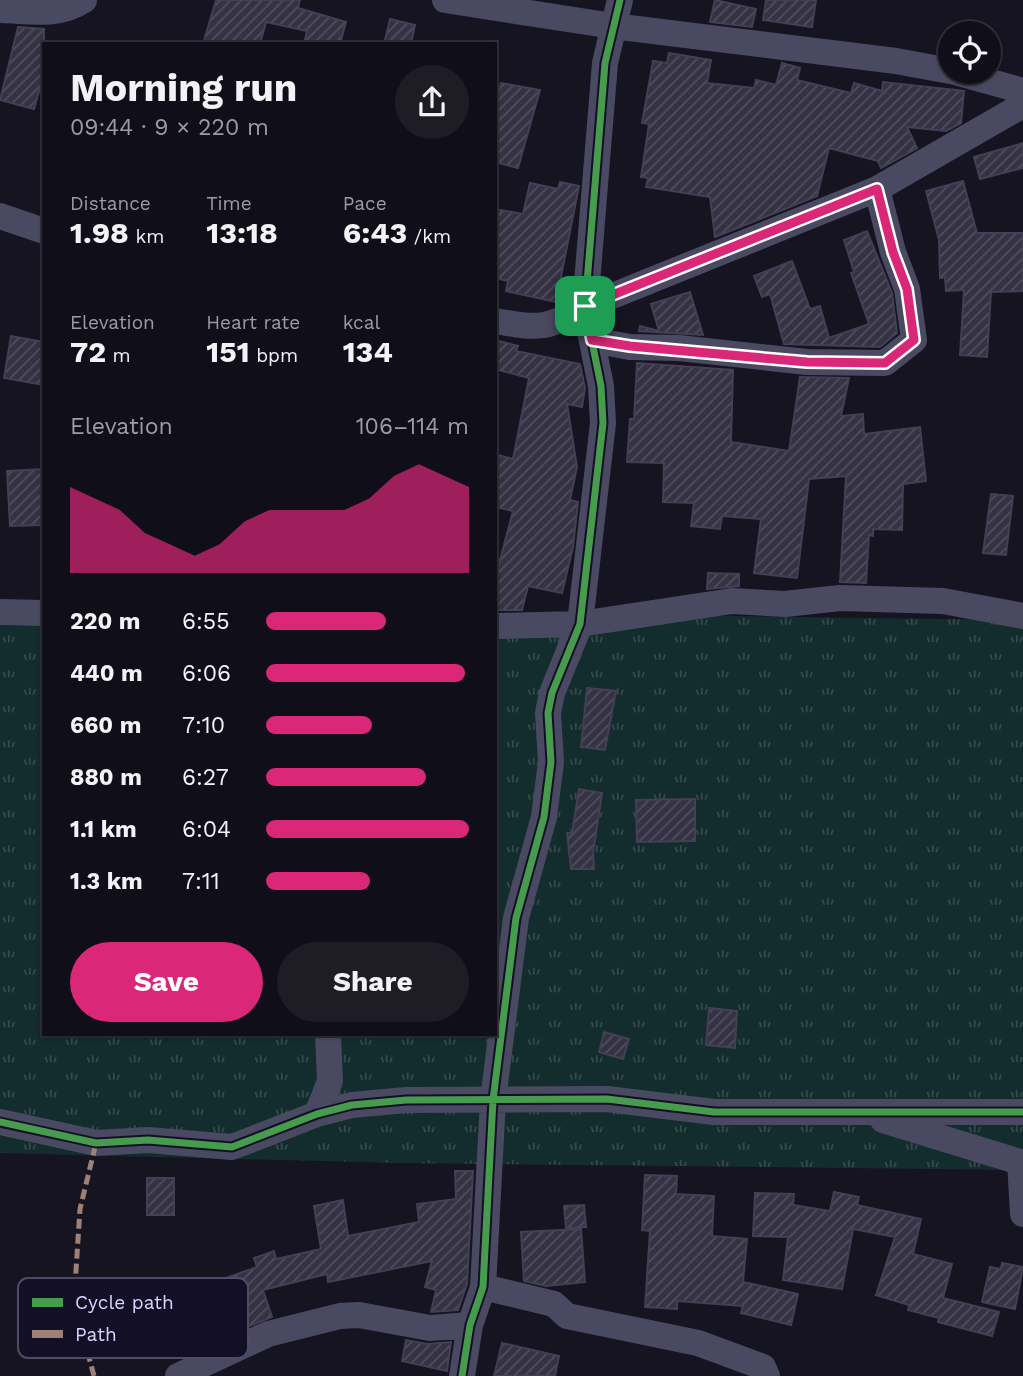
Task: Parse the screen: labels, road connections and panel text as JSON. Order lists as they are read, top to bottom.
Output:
{
  "legend": ["Cycle path", "Path"],
  "page": {
    "heading": ["Morning run", "09:44 · 9 × 220 m"],
    "stats": [
      ["Distance", "1.98 km"],
      ["Time", "13:18"],
      ["Pace", "6:43 /km"],
      ["Elevation", "72 m"],
      ["Heart rate", "151 bpm"],
      ["kcal", "134"]
    ],
    "chart": ["Elevation", "106–114 m"],
    "list": [
      {
        "name": "220 m",
        "note": "6:55"
      },
      {
        "name": "440 m",
        "note": "6:06"
      },
      {
        "name": "660 m",
        "note": "7:10"
      },
      {
        "name": "880 m",
        "note": "6:27"
      },
      {
        "name": "1.1 km",
        "note": "6:04"
      },
      {
        "name": "1.3 km",
        "note": "7:11"
      }
    ],
    "buttons": ["Save", "Share"]
  }
}
